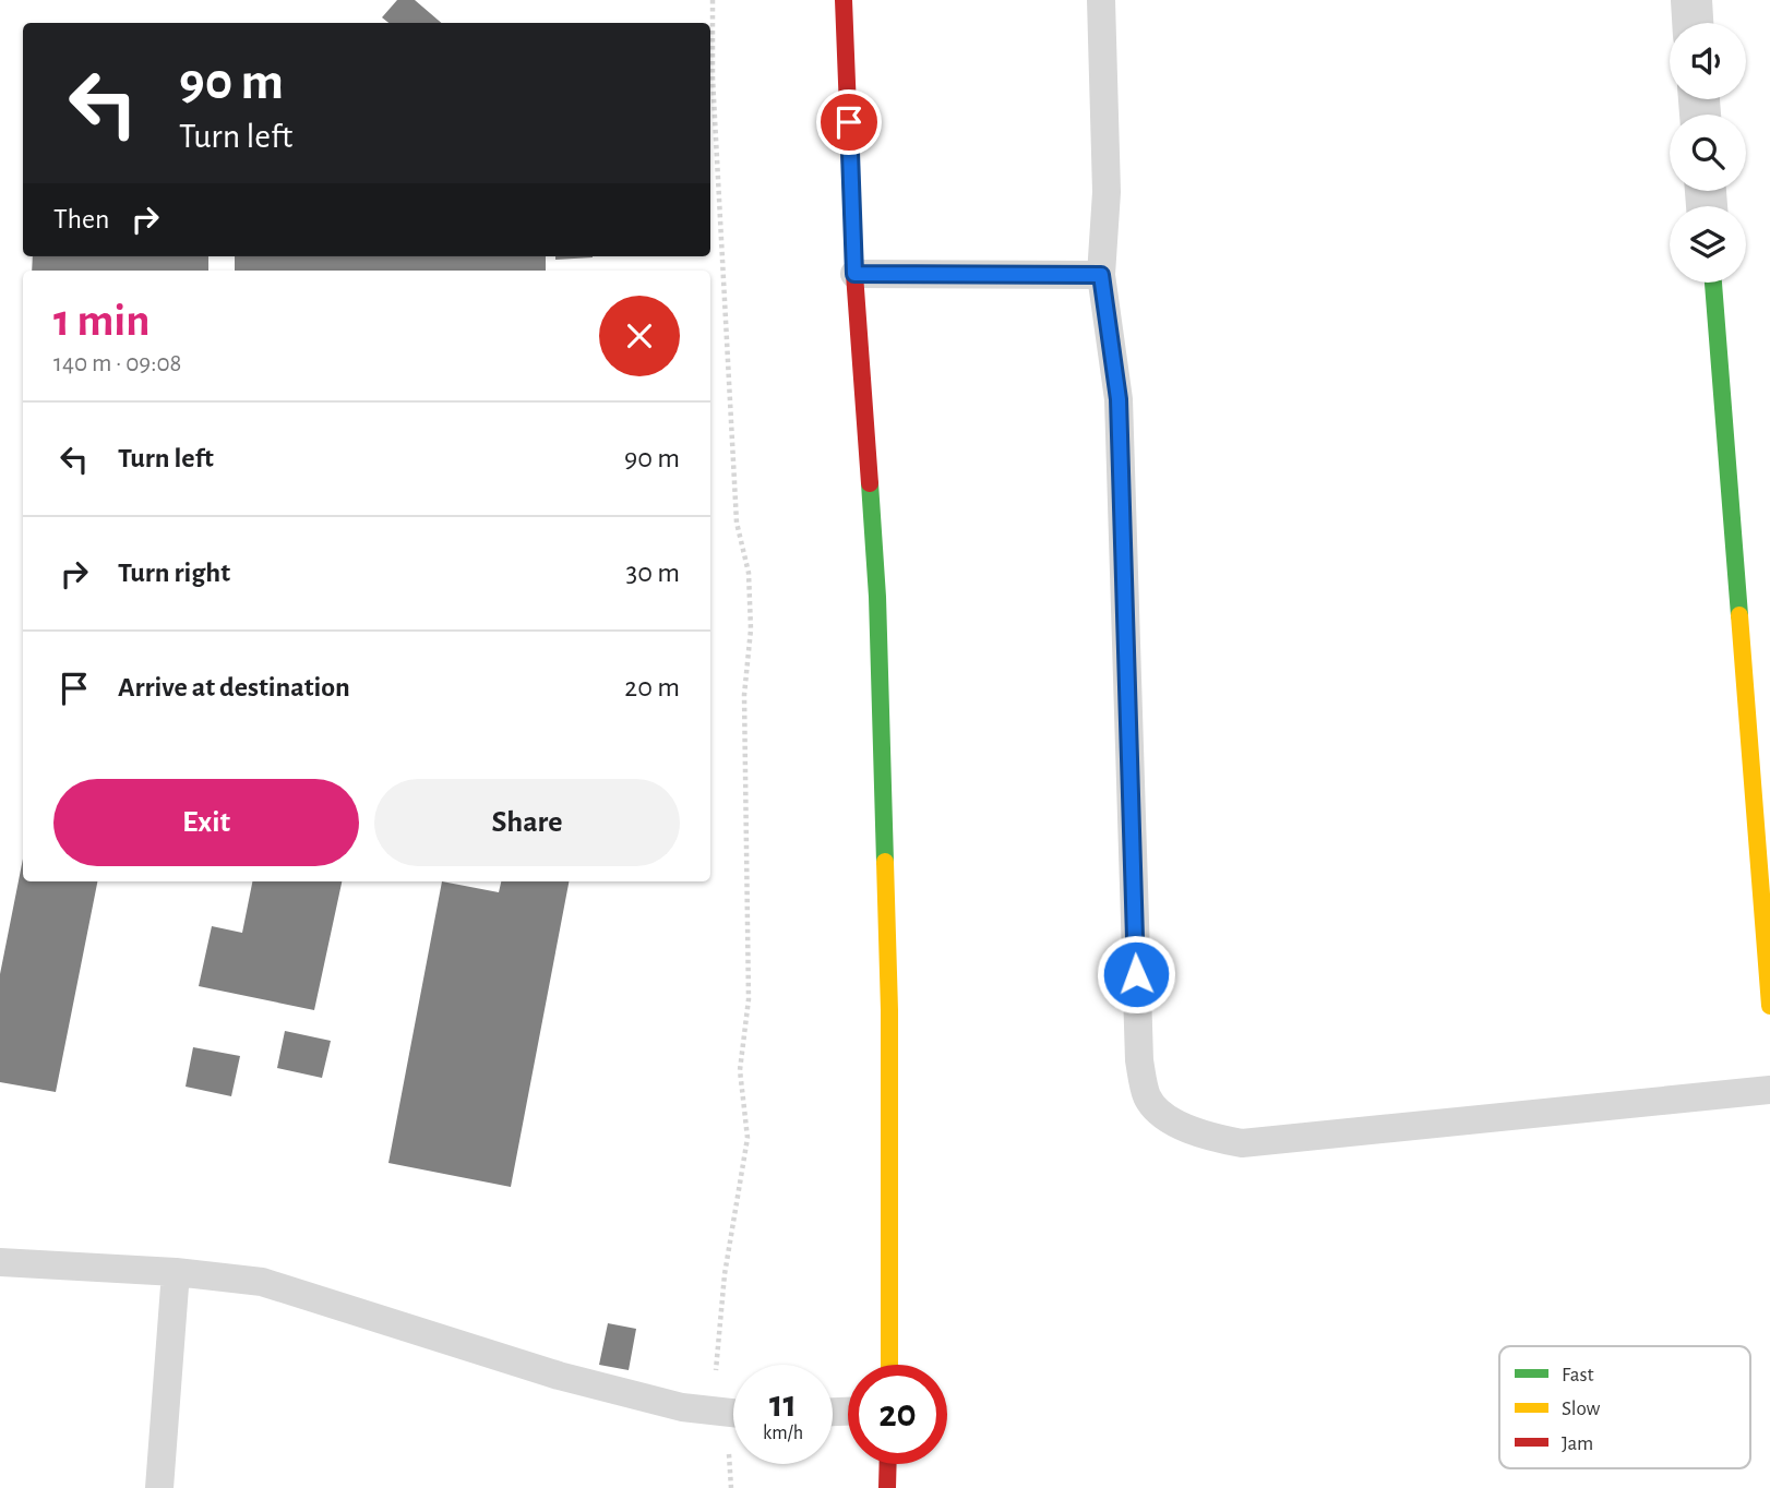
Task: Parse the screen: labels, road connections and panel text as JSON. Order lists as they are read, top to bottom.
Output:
{
  "legend": ["Fast", "Slow", "Jam"],
  "page": {
    "turn": ["90 m", "Turn left"],
    "then": "Then",
    "heading": ["1 min", "140 m · 09:08"],
    "list": [
      {
        "name": "Turn left",
        "value": "90 m"
      },
      {
        "name": "Turn right",
        "value": "30 m"
      },
      {
        "name": "Arrive at destination",
        "value": "20 m"
      }
    ],
    "buttons": ["Exit", "Share"],
    "speed": "11 km/h",
    "limit": "20"
  }
}
